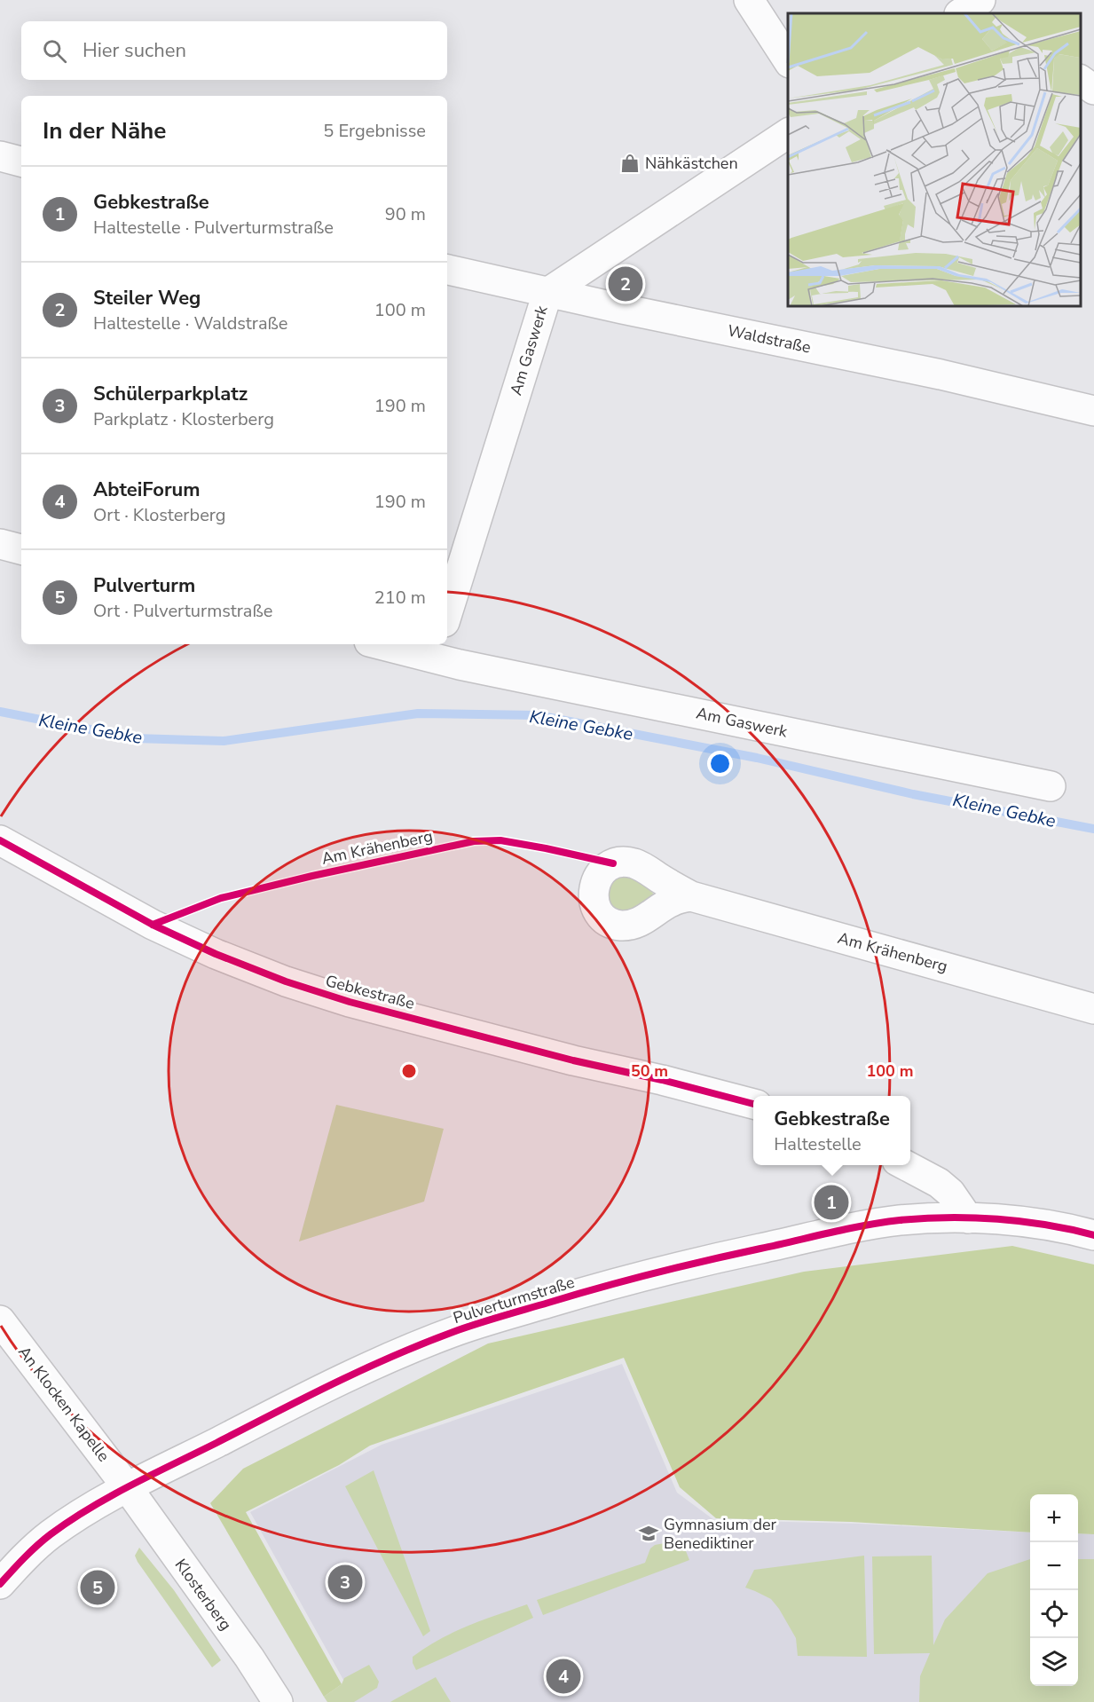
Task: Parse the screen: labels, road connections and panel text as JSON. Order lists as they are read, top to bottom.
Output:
{
  "streets": {
    "street": [
      "Waldstraße",
      "Am Gaswerk",
      "Am Krähenberg",
      "Gebkestraße",
      "Pulverturmstraße",
      "An Klocken Kapelle",
      "Klosterberg"
    ]
  },
  "crossings": [
    ["Waldstraße", "Am Gaswerk"],
    ["Pulverturmstraße", "An Klocken Kapelle"],
    ["Pulverturmstraße", "Klosterberg"],
    ["An Klocken Kapelle", "Klosterberg"]
  ],
  "water": ["Kleine Gebke"],
  "places": {
    "shop": ["Nähkästchen"],
    "school or university": ["Gymnasium der Benediktiner"]
  },
  "page": {
    "search": "Hier suchen",
    "heading": ["In der Nähe", "5 Ergebnisse"],
    "list": [
      {
        "mark": "1",
        "name": "Gebkestraße",
        "note": "Haltestelle · Pulverturmstraße",
        "value": "90 m"
      },
      {
        "mark": "2",
        "name": "Steiler Weg",
        "note": "Haltestelle · Waldstraße",
        "value": "100 m"
      },
      {
        "mark": "3",
        "name": "Schülerparkplatz",
        "note": "Parkplatz · Klosterberg",
        "value": "190 m"
      },
      {
        "mark": "4",
        "name": "AbteiForum",
        "note": "Ort · Klosterberg",
        "value": "190 m"
      },
      {
        "mark": "5",
        "name": "Pulverturm",
        "note": "Ort · Pulverturmstraße",
        "value": "210 m"
      }
    ],
    "pins": [
      "2",
      "1",
      "3",
      "5",
      "4"
    ],
    "popup": ["Gebkestraße", "Haltestelle"],
    "map_buttons": ["+", "−"]
  },
  "rings": ["50 m", "100 m"]
}
